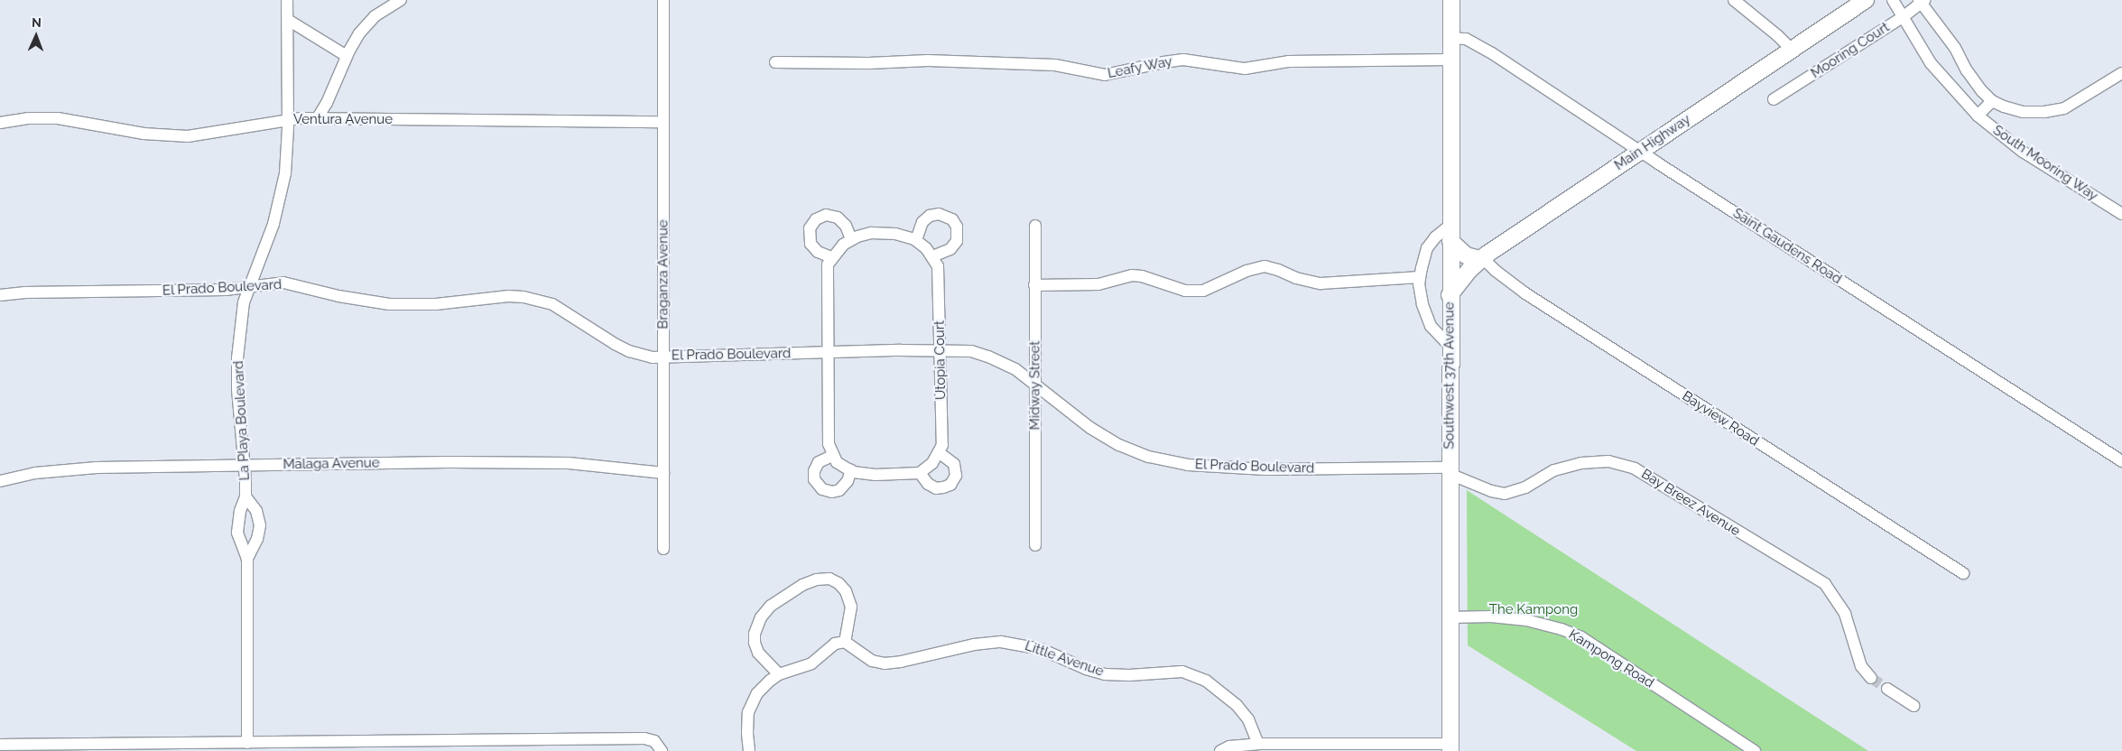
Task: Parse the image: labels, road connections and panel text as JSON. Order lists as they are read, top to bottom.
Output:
{
  "streets": {
    "main road": ["Main Highway", "Southwest 37th Avenue"],
    "street": [
      "Mooring Court",
      "Leafy Way",
      "Ventura Avenue",
      "South Mooring Way",
      "Saint Gaudens Road",
      "Braganza Avenue",
      "El Prado Boulevard",
      "Utopia Court",
      "Midway Street",
      "Bayview Road",
      "La Playa Boulevard",
      "Malaga Avenue",
      "Bay Breez Avenue",
      "Little Avenue",
      "Kampong Road"
    ]
  },
  "crossings": [
    ["Mooring Court", "South Mooring Way"],
    ["Leafy Way", "Southwest 37th Avenue"],
    ["Ventura Avenue", "Braganza Avenue"],
    ["Ventura Avenue", "La Playa Boulevard"],
    ["Main Highway", "Saint Gaudens Road"],
    ["Main Highway", "Southwest 37th Avenue"],
    ["Main Highway", "Bayview Road"],
    ["Saint Gaudens Road", "Southwest 37th Avenue"],
    ["Braganza Avenue", "El Prado Boulevard"],
    ["Braganza Avenue", "Malaga Avenue"],
    ["El Prado Boulevard", "Utopia Court"],
    ["El Prado Boulevard", "Southwest 37th Avenue"],
    ["El Prado Boulevard", "Midway Street"],
    ["El Prado Boulevard", "La Playa Boulevard"],
    ["El Prado Boulevard", "Bay Breez Avenue"],
    ["Southwest 37th Avenue", "Bay Breez Avenue"],
    ["Southwest 37th Avenue", "Kampong Road"],
    ["La Playa Boulevard", "Malaga Avenue"]
  ],
  "parks": ["The Kampong"],
  "north": "top"
}
